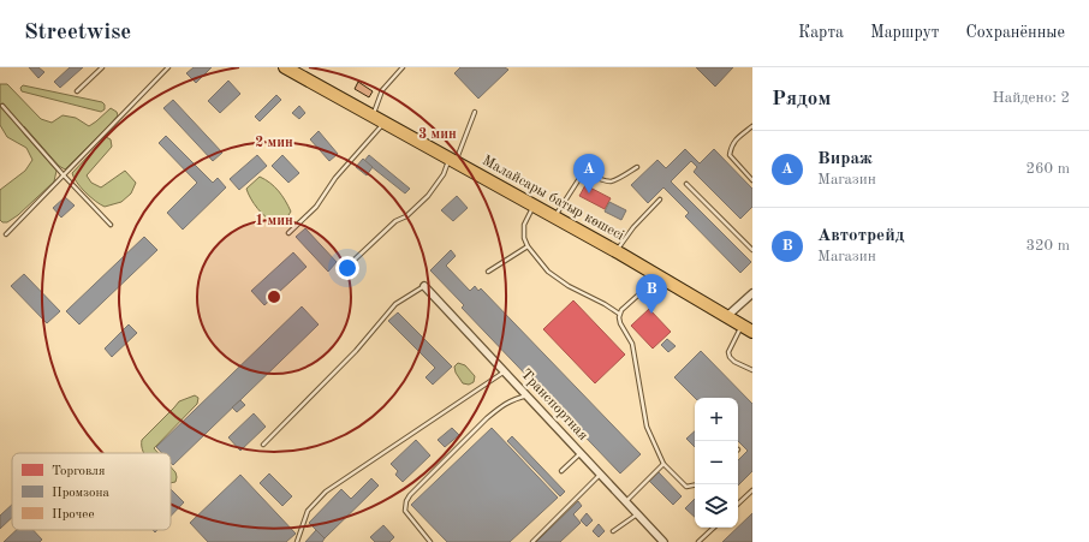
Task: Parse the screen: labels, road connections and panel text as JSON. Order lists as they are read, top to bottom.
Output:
{
  "streets": {
    "highway": ["Малайсары батыр көшесі"],
    "street": ["Транспортная"]
  },
  "legend": ["Торговля", "Промзона", "Прочее"],
  "page": {
    "header": "Streetwise",
    "nav": ["Карта", "Маршрут", "Сохранённые"],
    "heading": ["Рядом", "Найдено: 2"],
    "list": [
      {
        "mark": "A",
        "name": "Вираж",
        "note": "Магазин",
        "value": "260 m"
      },
      {
        "mark": "B",
        "name": "Автотрейд",
        "note": "Магазин",
        "value": "320 m"
      }
    ],
    "pins": ["A", "B"],
    "map_buttons": ["+", "−"]
  },
  "rings": ["3 мин", "2 мин", "1 мин"]
}
